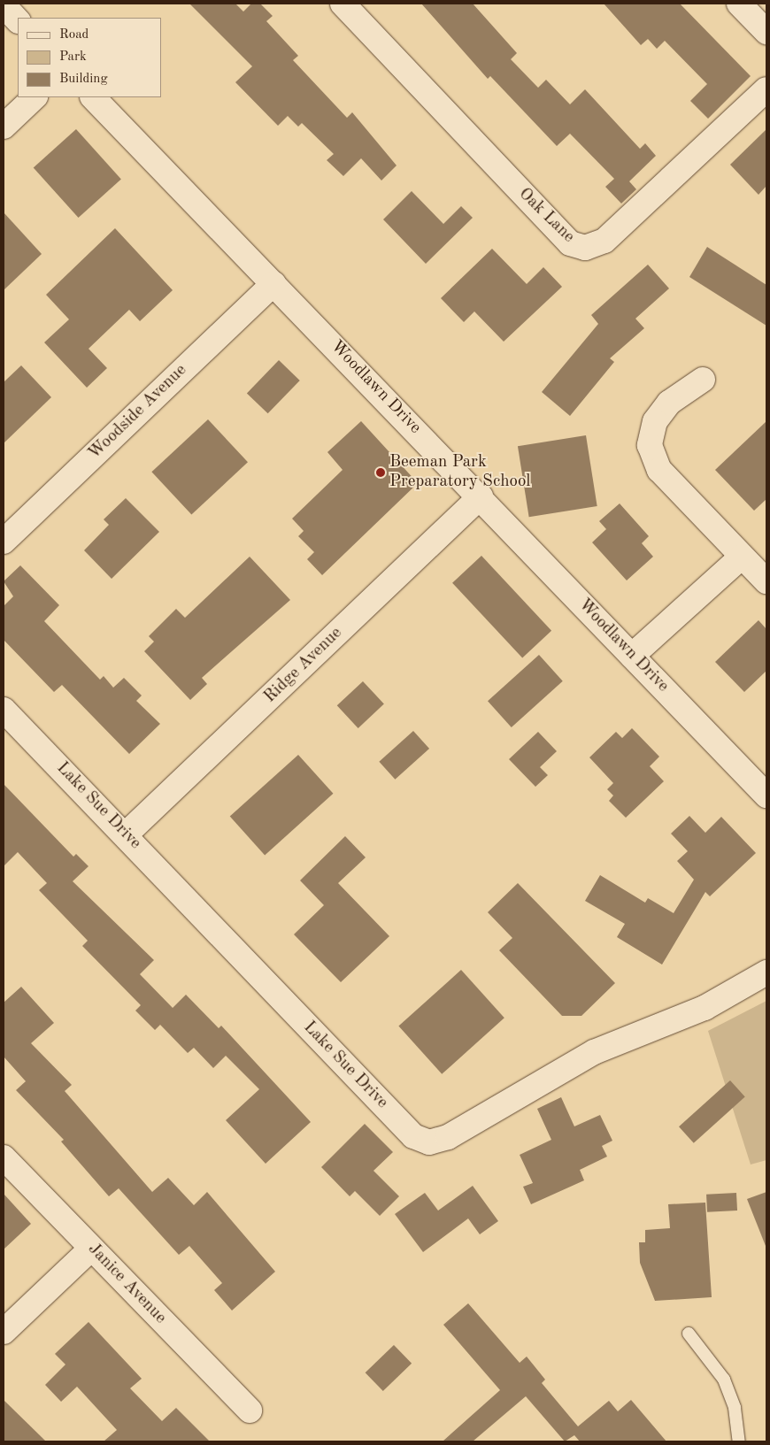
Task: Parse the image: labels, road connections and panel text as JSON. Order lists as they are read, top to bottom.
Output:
{
  "streets": {
    "street": [
      "Oak Lane",
      "Woodlawn Drive",
      "Woodside Avenue",
      "Ridge Avenue",
      "Lake Sue Drive",
      "Janice Avenue"
    ]
  },
  "crossings": [
    ["Woodlawn Drive", "Woodside Avenue"],
    ["Woodlawn Drive", "Ridge Avenue"],
    ["Ridge Avenue", "Lake Sue Drive"]
  ],
  "places": ["Beeman Park Preparatory School"],
  "legend": ["Road", "Park", "Building"]
}
